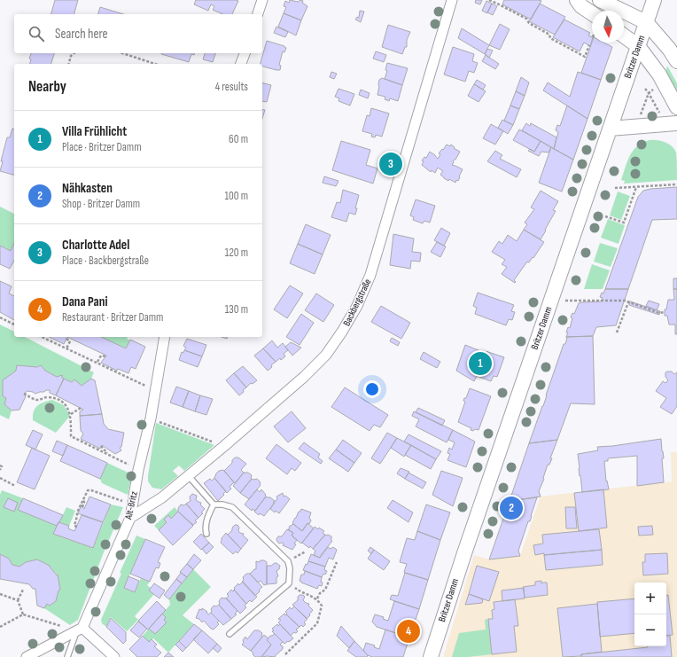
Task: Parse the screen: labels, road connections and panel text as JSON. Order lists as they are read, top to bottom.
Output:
{
  "streets": {
    "main road": ["Britzer Damm"],
    "street": ["Backbergstraße", "Alt-Britz"]
  },
  "crossings": [
    ["Backbergstraße", "Alt-Britz"]
  ],
  "north": "bottom",
  "page": {
    "search": "Search here",
    "heading": ["Nearby", "4 results"],
    "list": [
      {
        "mark": "1",
        "name": "Villa Frühlicht",
        "note": "Place · Britzer Damm",
        "value": "60 m"
      },
      {
        "mark": "2",
        "name": "Nähkasten",
        "note": "Shop · Britzer Damm",
        "value": "100 m"
      },
      {
        "mark": "3",
        "name": "Charlotte Adel",
        "note": "Place · Backbergstraße",
        "value": "120 m"
      },
      {
        "mark": "4",
        "name": "Dana Pani",
        "note": "Restaurant · Britzer Damm",
        "value": "130 m"
      }
    ],
    "pins": [
      "3",
      "1",
      "2",
      "4"
    ],
    "map_buttons": ["+", "−"]
  }
}
